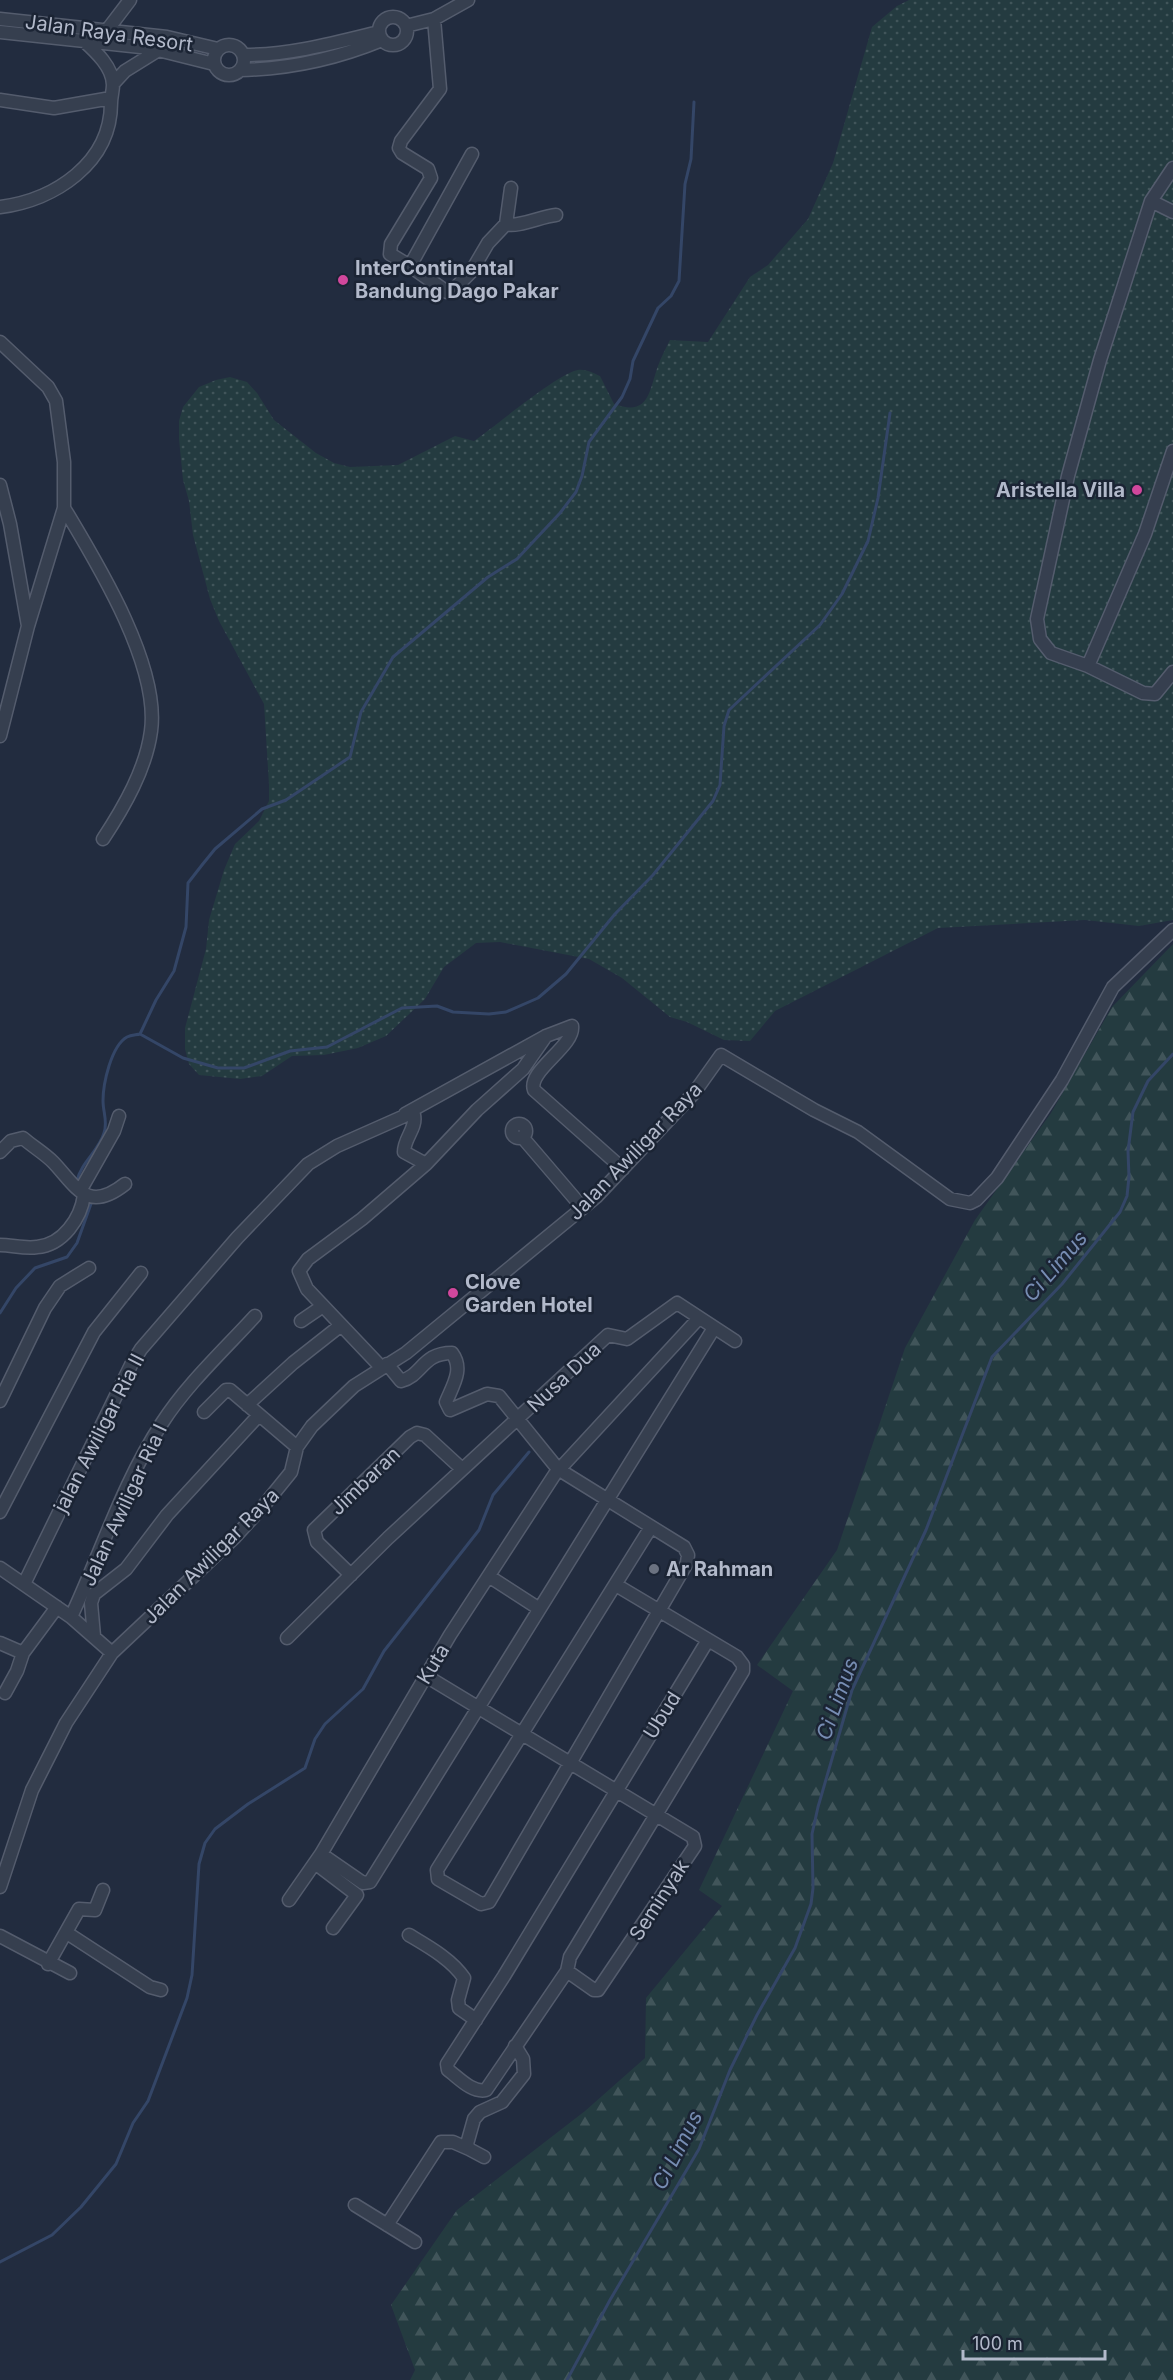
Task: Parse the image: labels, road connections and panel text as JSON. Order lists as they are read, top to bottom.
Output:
{
  "streets": {
    "street": [
      "Jalan Raya Resort",
      "Jalan Awiligar Raya",
      "Nusa Dua",
      "jalan Awiligar Ria II",
      "Jimbaran",
      "Jalan Awiligar Ria I",
      "Kuta",
      "Ubud",
      "Seminyak"
    ]
  },
  "crossings": [
    ["Jalan Awiligar Raya", "jalan Awiligar Ria II"],
    ["Kuta", "Seminyak"],
    ["Ubud", "Seminyak"]
  ],
  "water": ["Ci Limus"],
  "places": [
    "InterContinental Bandung Dago Pakar",
    "Aristella Villa",
    "Clove Garden Hotel",
    "Ar Rahman"
  ],
  "scale_bar": "100 m"
}
